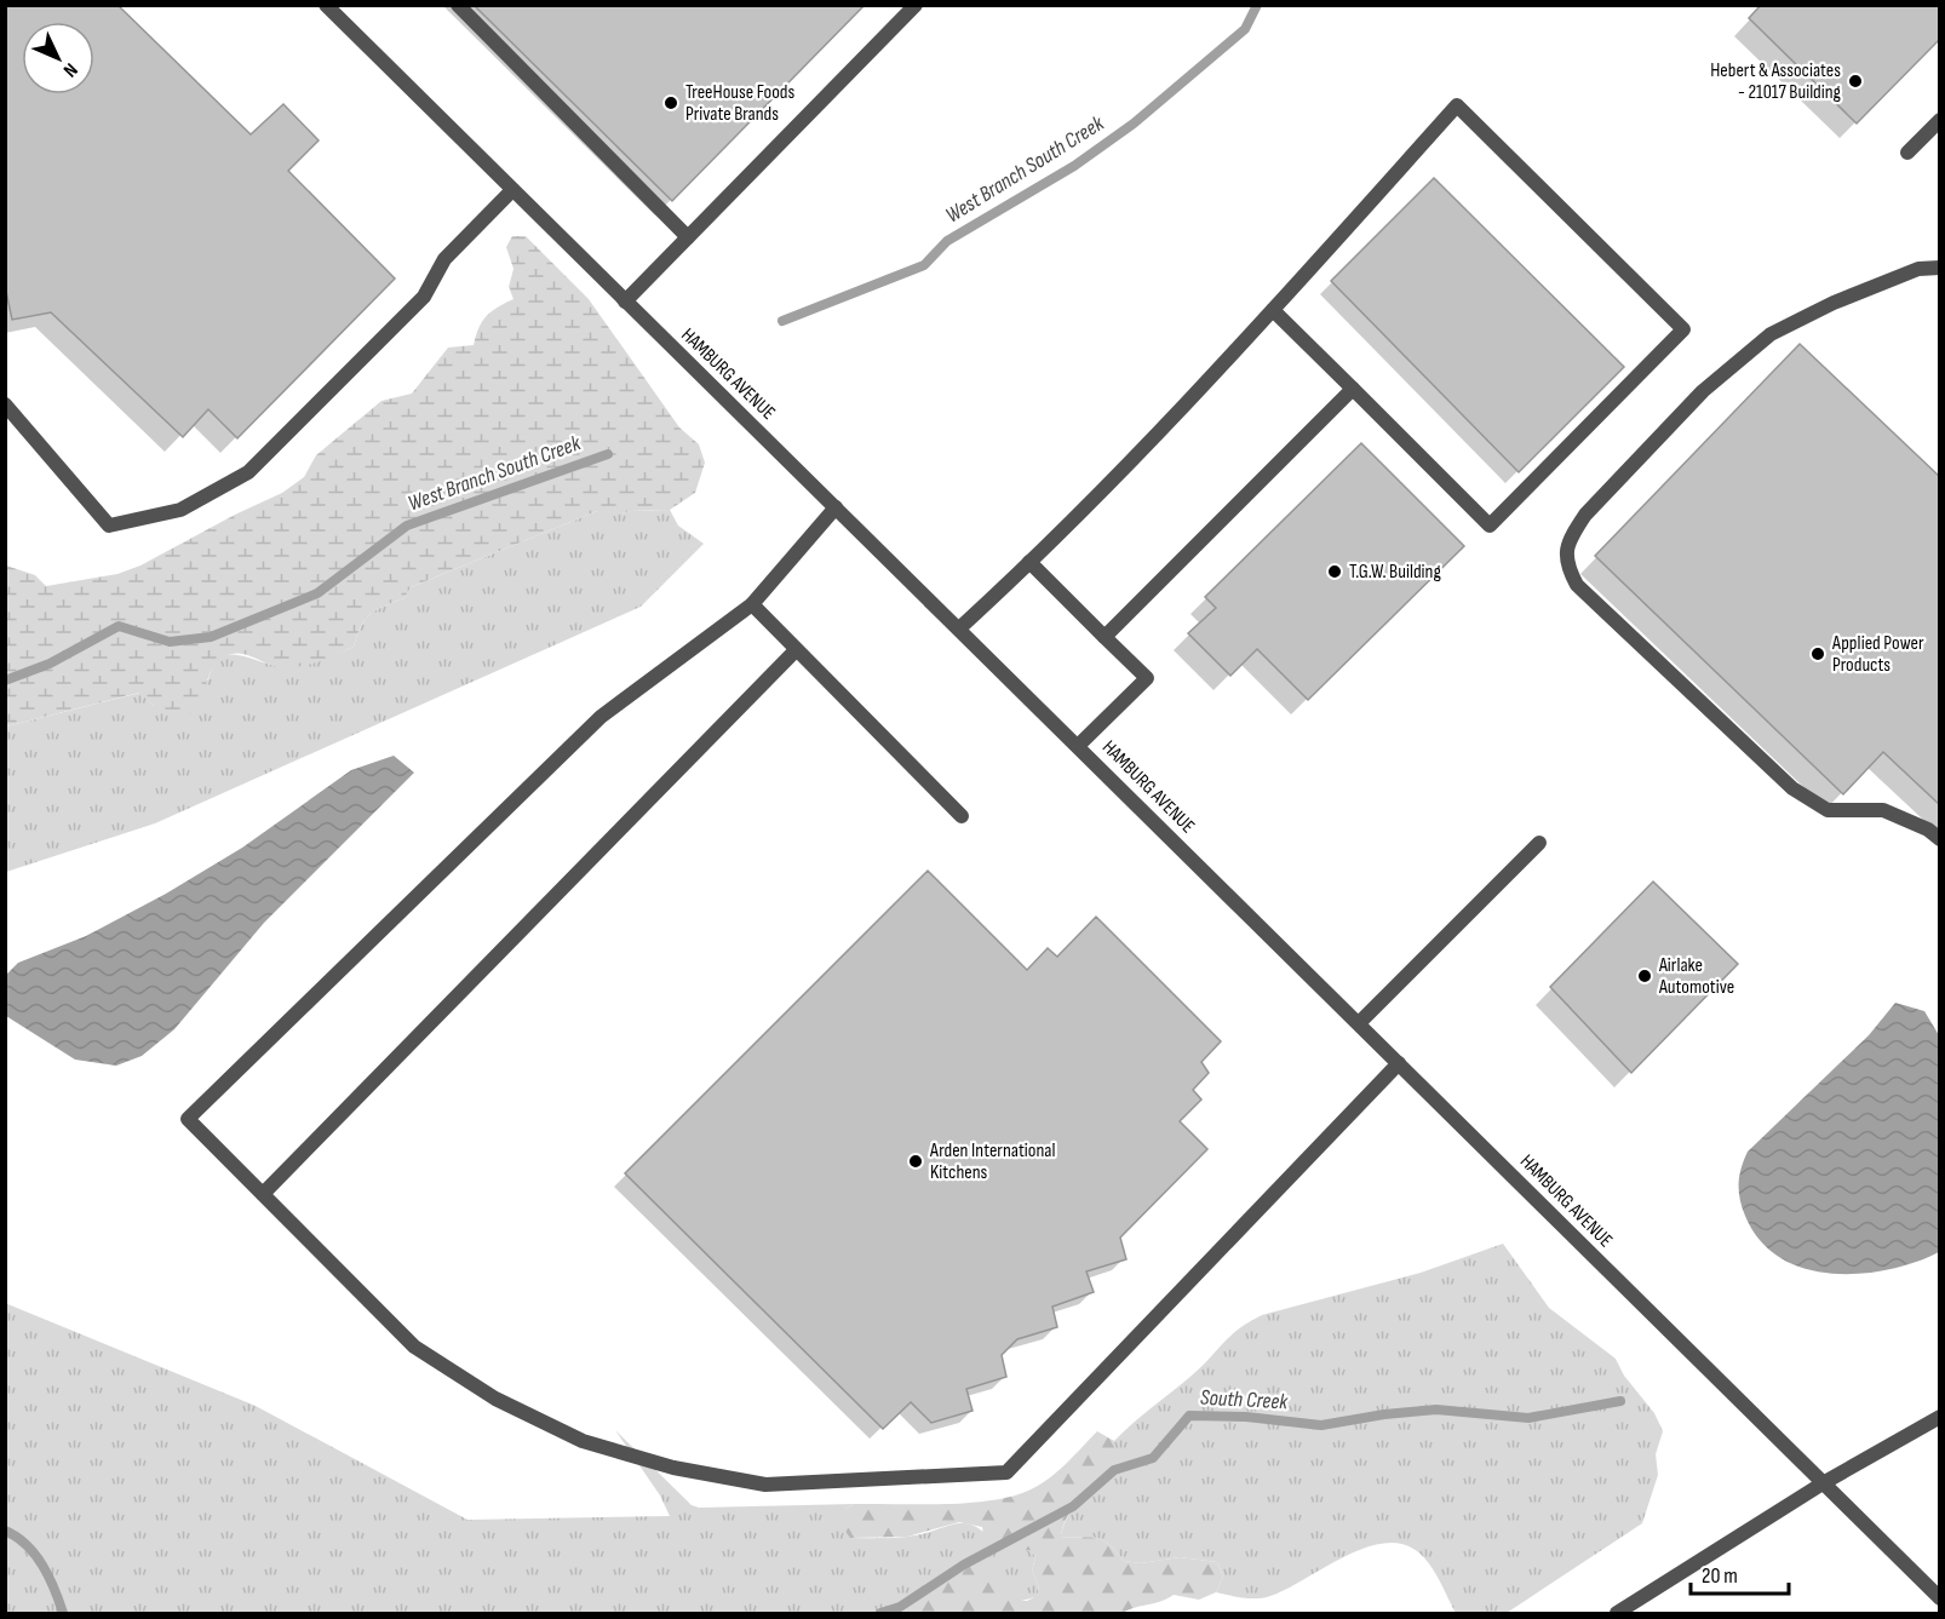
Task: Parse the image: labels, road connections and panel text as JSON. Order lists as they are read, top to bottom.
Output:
{
  "streets": {
    "street": ["HAMBURG AVENUE"]
  },
  "water": ["West Branch South Creek", "South Creek"],
  "places": [
    "Hebert & Associates - 21017 Building",
    "TreeHouse Foods Private Brands",
    "T.G.W. Building",
    "Applied Power Products",
    "Airlake Automotive",
    "Arden International Kitchens"
  ],
  "scale_bar": "20 m",
  "north": "bottom right"
}
